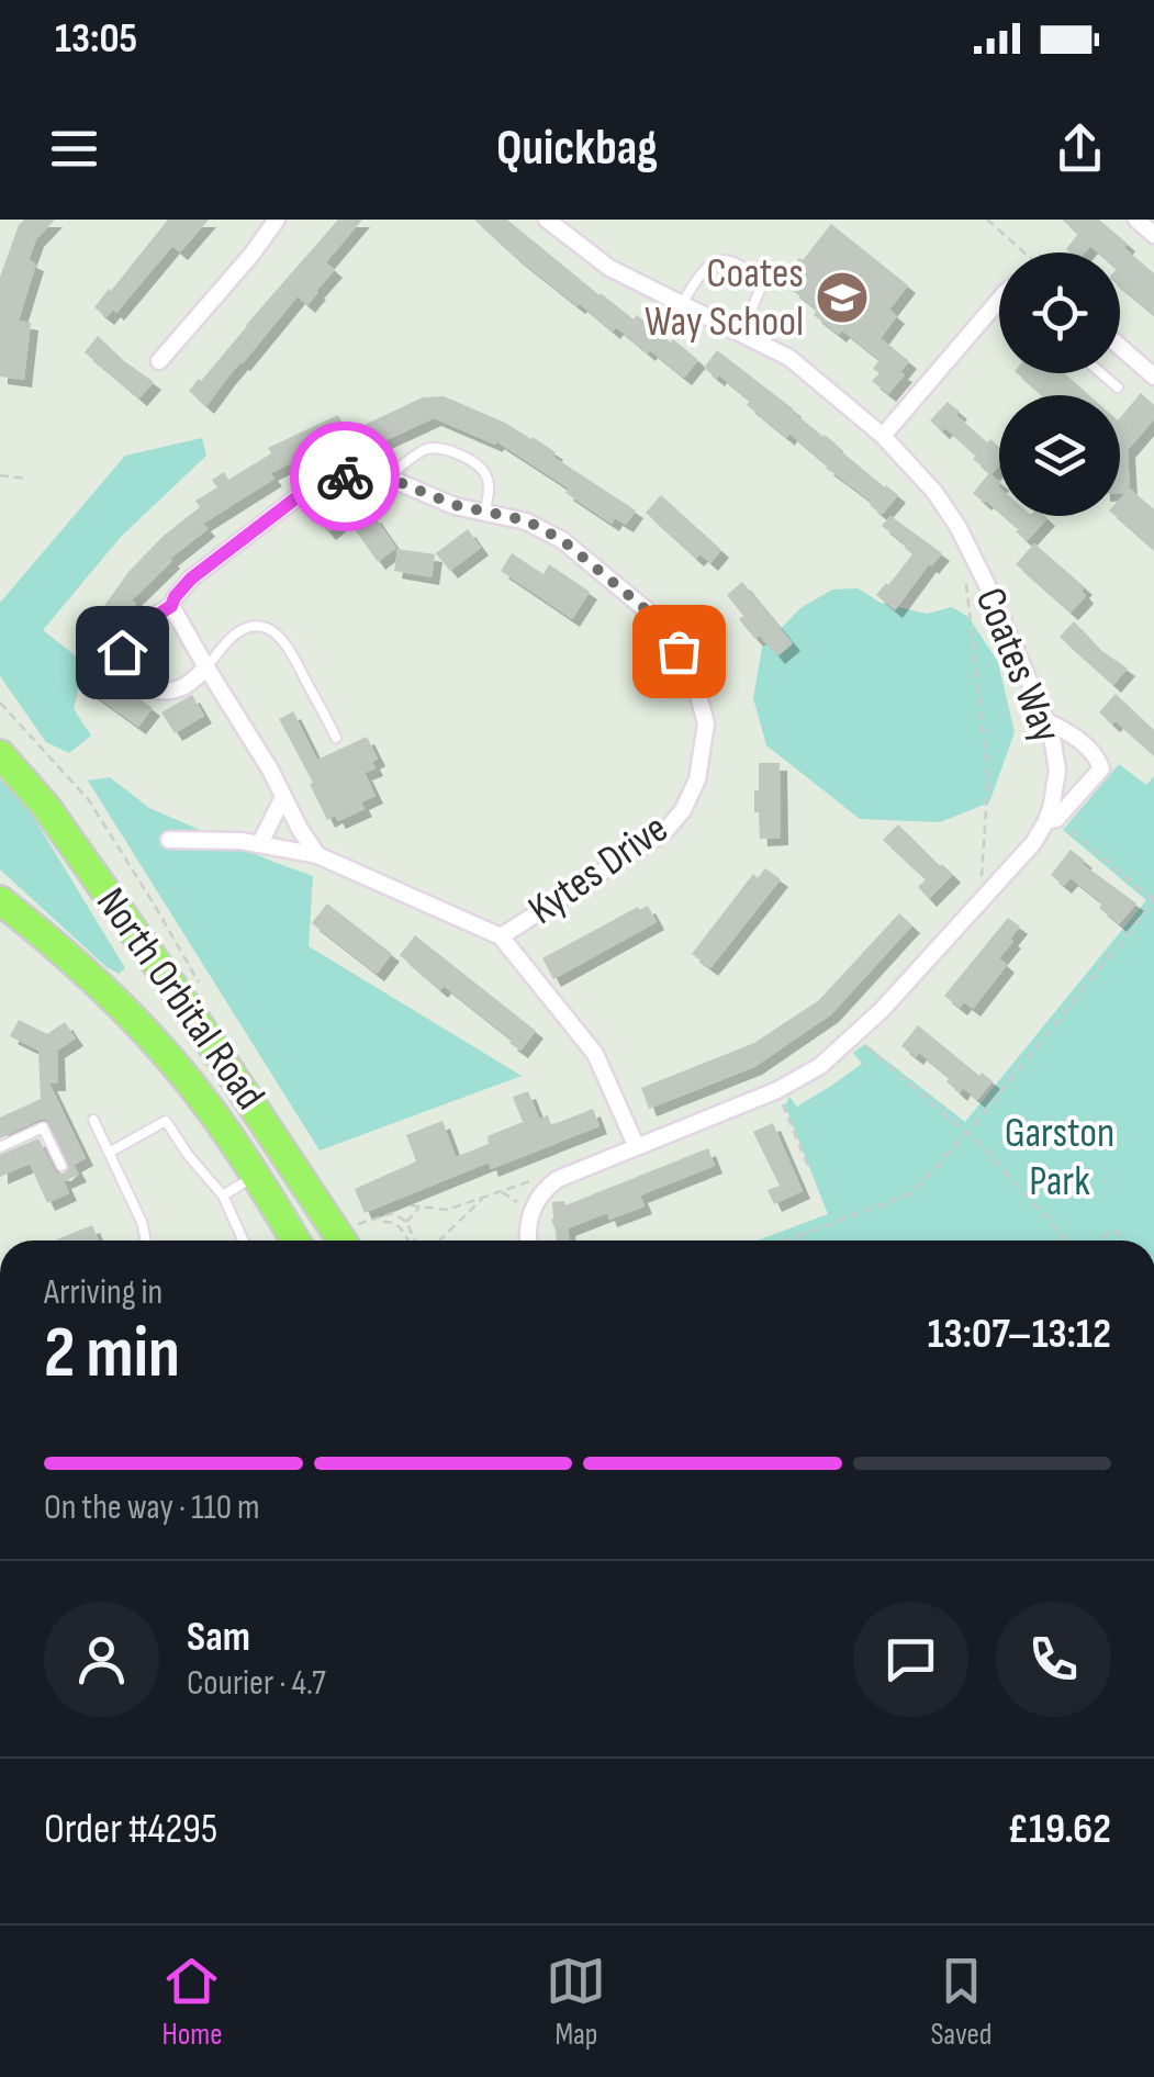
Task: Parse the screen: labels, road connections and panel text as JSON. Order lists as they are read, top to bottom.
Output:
{
  "streets": {
    "highway": ["North Orbital Road"],
    "street": ["Coates Way", "Kytes Drive"]
  },
  "crossings": [
    ["Coates Way", "Kytes Drive"]
  ],
  "parks": ["Garston Park"],
  "places": {
    "school or university": ["Coates Way School"]
  },
  "page": {
    "status": "13:05",
    "header": "Quickbag",
    "heading": ["2 min", "Arriving in", "13:07–13:12"],
    "panel": [
      "Sam",
      "Courier · 4.7",
      "Order #4295",
      "£19.62"
    ],
    "bar": "On the way · 110 m",
    "tabs": ["Home", "Map", "Saved"]
  }
}
